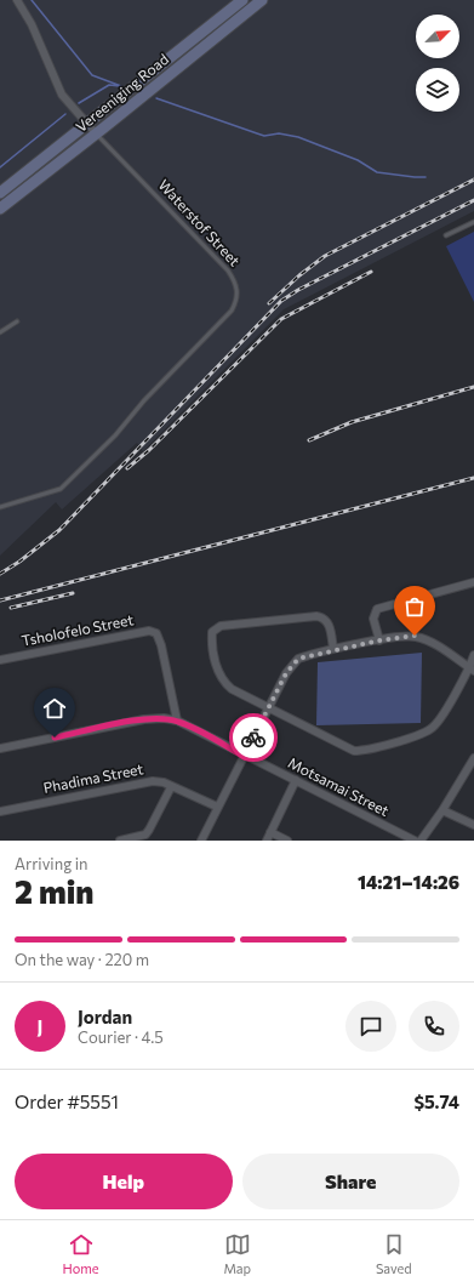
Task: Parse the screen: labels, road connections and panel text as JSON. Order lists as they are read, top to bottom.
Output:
{
  "streets": {
    "main road": ["Vereeniging Road"],
    "street": [
      "Waterstof Street",
      "Tsholofelo Street",
      "Phadima Street",
      "Motsamai Street"
    ]
  },
  "crossings": [
    ["Vereeniging Road", "Waterstof Street"],
    ["Tsholofelo Street", "Motsamai Street"]
  ],
  "north": "top right",
  "page": {
    "heading": ["2 min", "Arriving in", "14:21–14:26"],
    "panel": [
      "Jordan",
      "Courier · 4.5",
      "Order #5551",
      "$5.74"
    ],
    "bar": "On the way · 220 m",
    "round": "J",
    "buttons": ["Help", "Share"],
    "tabs": ["Home", "Map", "Saved"]
  }
}
